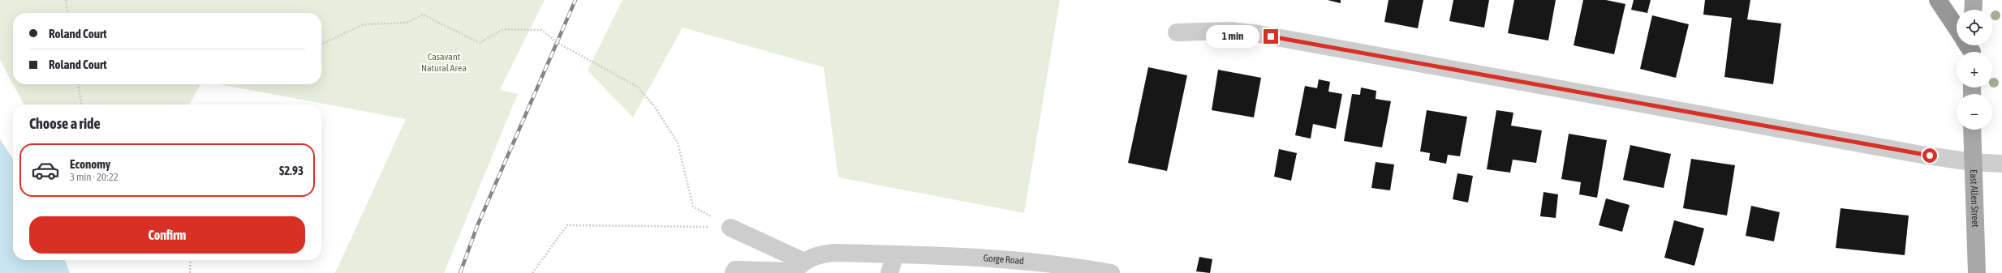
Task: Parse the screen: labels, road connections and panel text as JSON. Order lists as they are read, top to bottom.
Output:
{
  "streets": {
    "main road": ["East Allen Street"],
    "street": ["Gorge Road"]
  },
  "parks": ["Casavant Natural Area"],
  "page": {
    "map_buttons": ["+", "−"],
    "banner": ["Roland Court", "Roland Court"],
    "bubble": "1 min",
    "heading": "Choose a ride",
    "list": [
      {
        "name": "Economy",
        "note": "3 min · 20:22",
        "value": "$2.93"
      }
    ],
    "buttons": "Confirm"
  }
}
